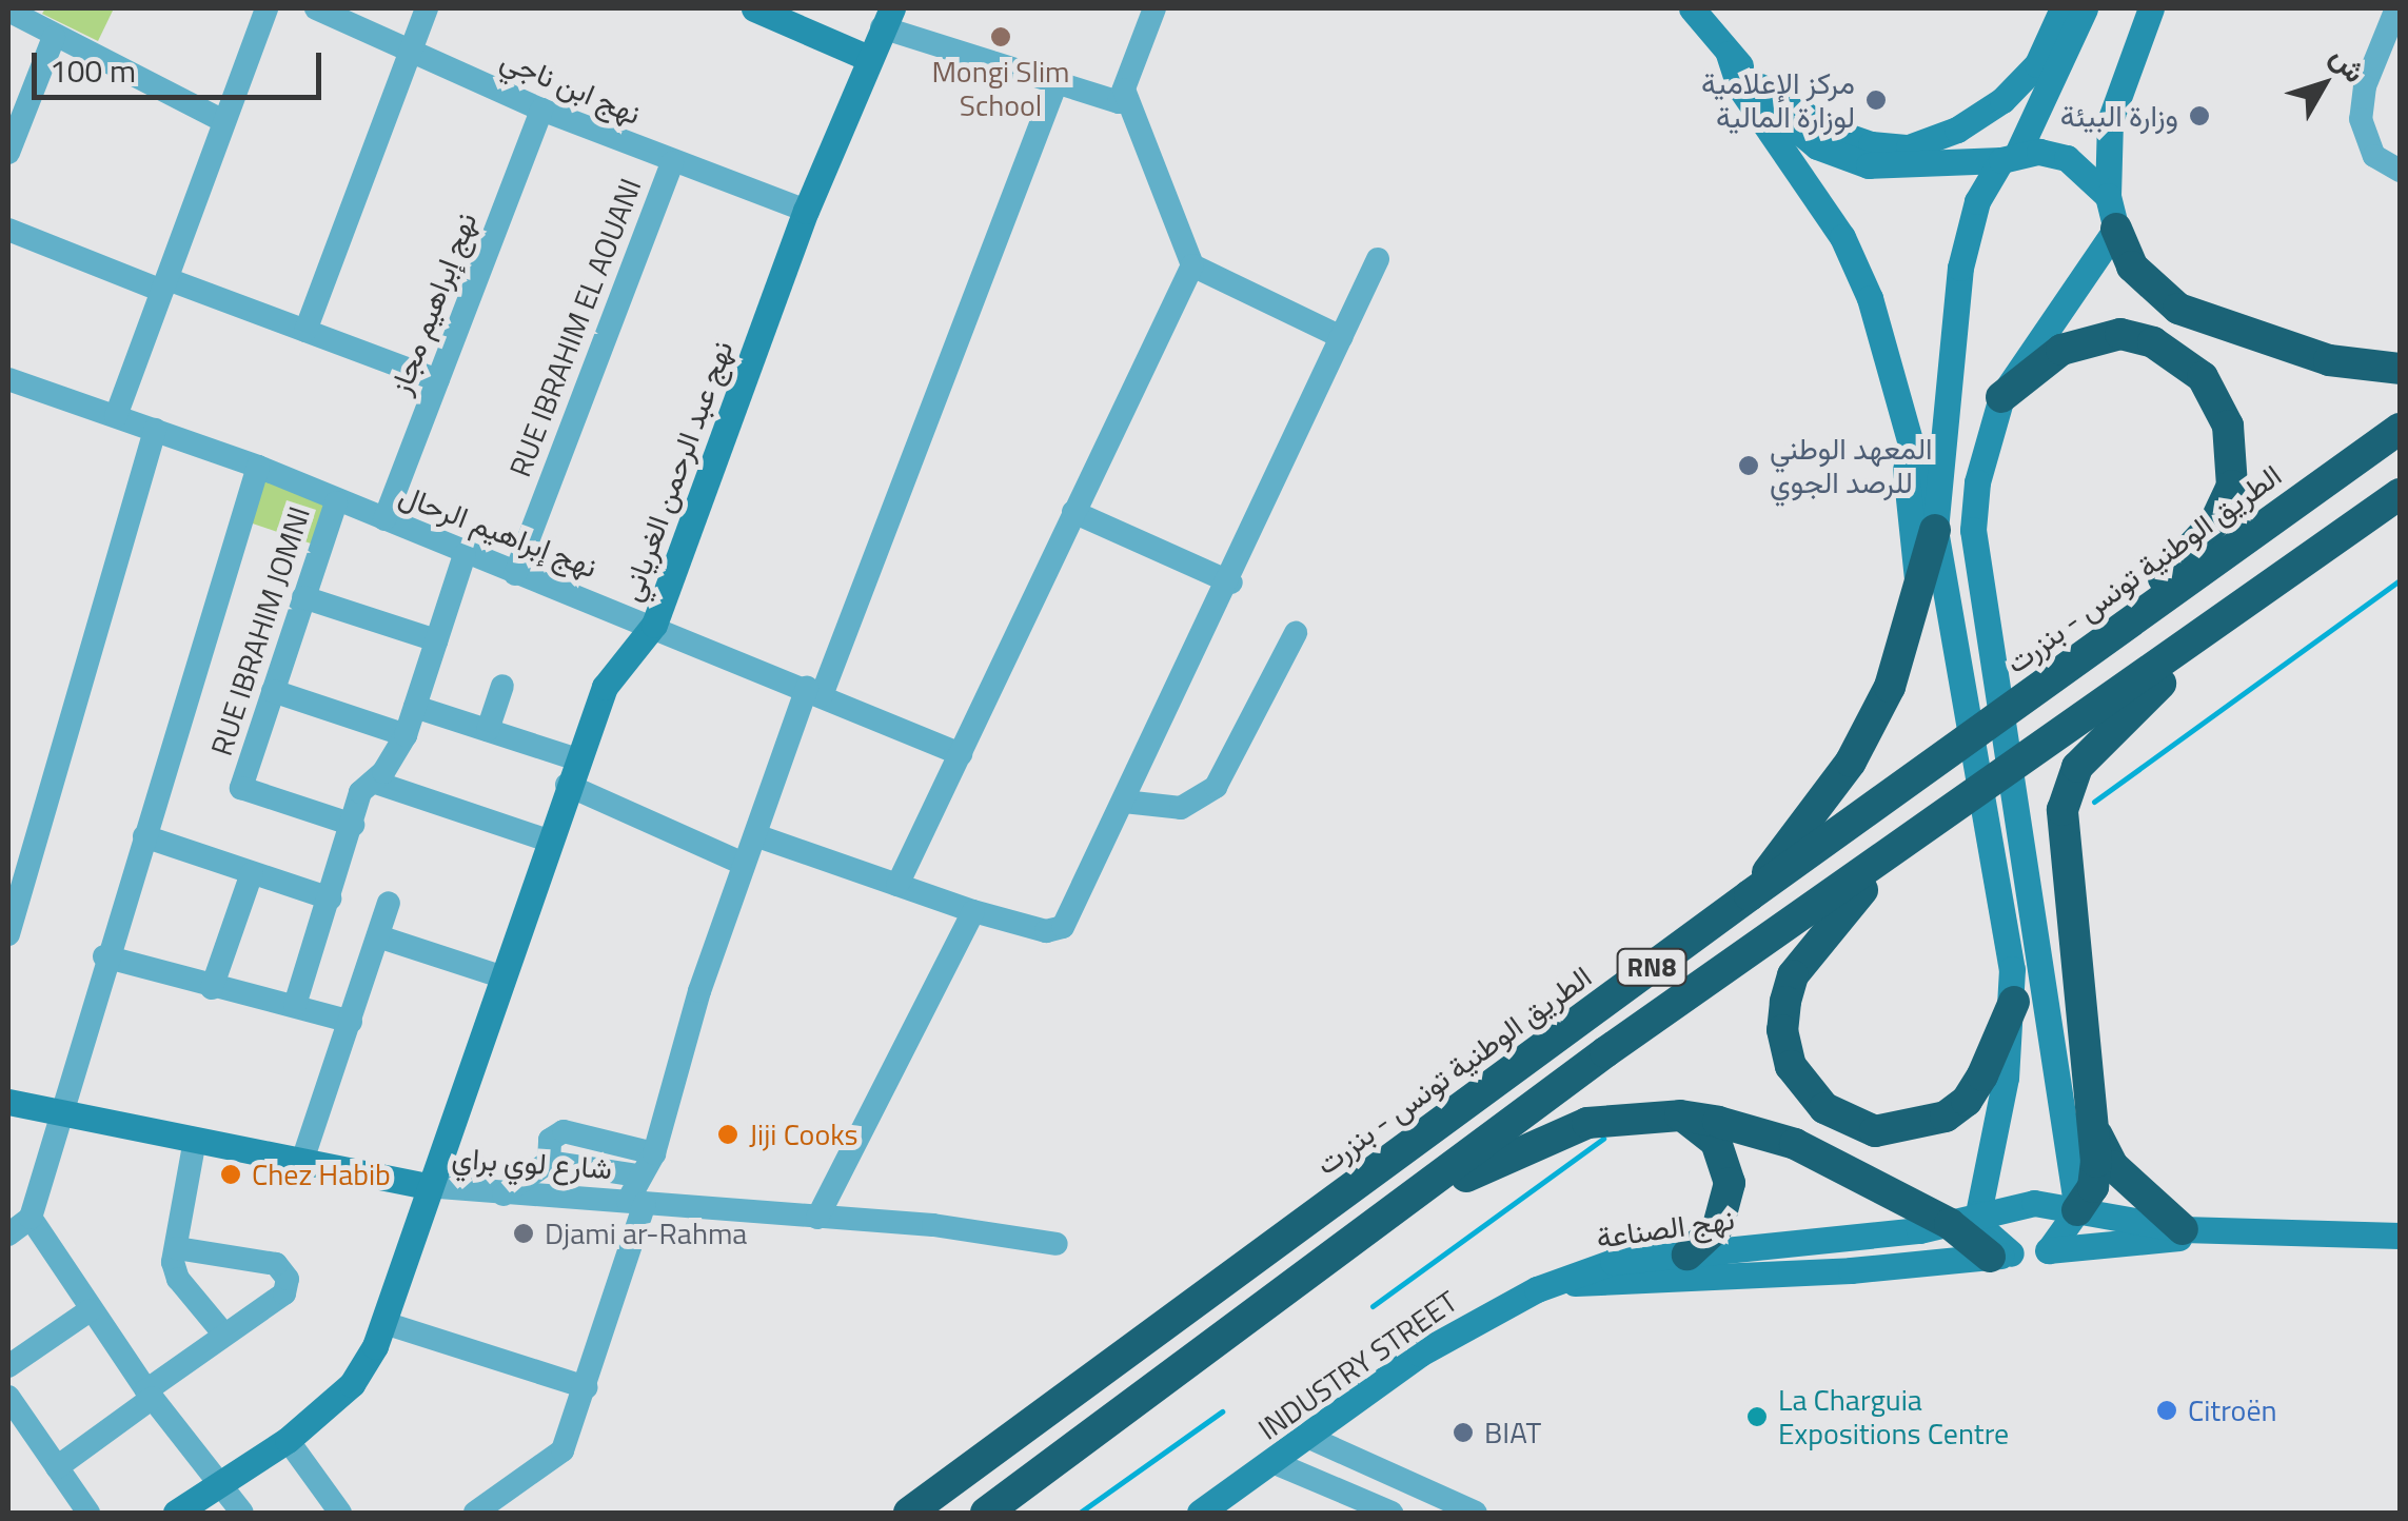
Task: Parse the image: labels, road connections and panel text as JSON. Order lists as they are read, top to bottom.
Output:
{
  "streets": {
    "highway": ["الطريق الوطنية تونس - بنزرت", "RN8"],
    "street": [
      "نهج ابن ناجي",
      "نهج إبراهيم مجاز",
      "RUE IBRAHIM EL AOUANI",
      "نهج عبد الرحمن الغرياني",
      "نهج إبراهيم الرحال",
      "RUE IBRAHIM JOMNI",
      "شارع لوي براي",
      "نهج الصناعة",
      "INDUSTRY STREET"
    ]
  },
  "crossings": [
    ["نهج ابن ناجي", "نهج إبراهيم مجاز"],
    ["نهج ابن ناجي", "RUE IBRAHIM EL AOUANI"],
    ["نهج ابن ناجي", "نهج عبد الرحمن الغرياني"],
    ["نهج إبراهيم مجاز", "نهج إبراهيم الرحال"],
    ["RUE IBRAHIM EL AOUANI", "نهج إبراهيم الرحال"],
    ["نهج عبد الرحمن الغرياني", "نهج إبراهيم الرحال"],
    ["نهج عبد الرحمن الغرياني", "شارع لوي براي"],
    ["نهج إبراهيم الرحال", "RUE IBRAHIM JOMNI"],
    ["نهج الصناعة", "INDUSTRY STREET"]
  ],
  "places": [
    "Mongi Slim School",
    "مركز الإعلامية لوزارة المالية",
    "وزارة البيئة",
    "المعهد الوطني للرصد الجوي",
    "Jiji Cooks",
    "Chez Habib",
    "Djami ar-Rahma",
    "Citroën",
    "La Charguia Expositions Centre",
    "BIAT"
  ],
  "scale_bar": "100 m",
  "north": "top right"
}
